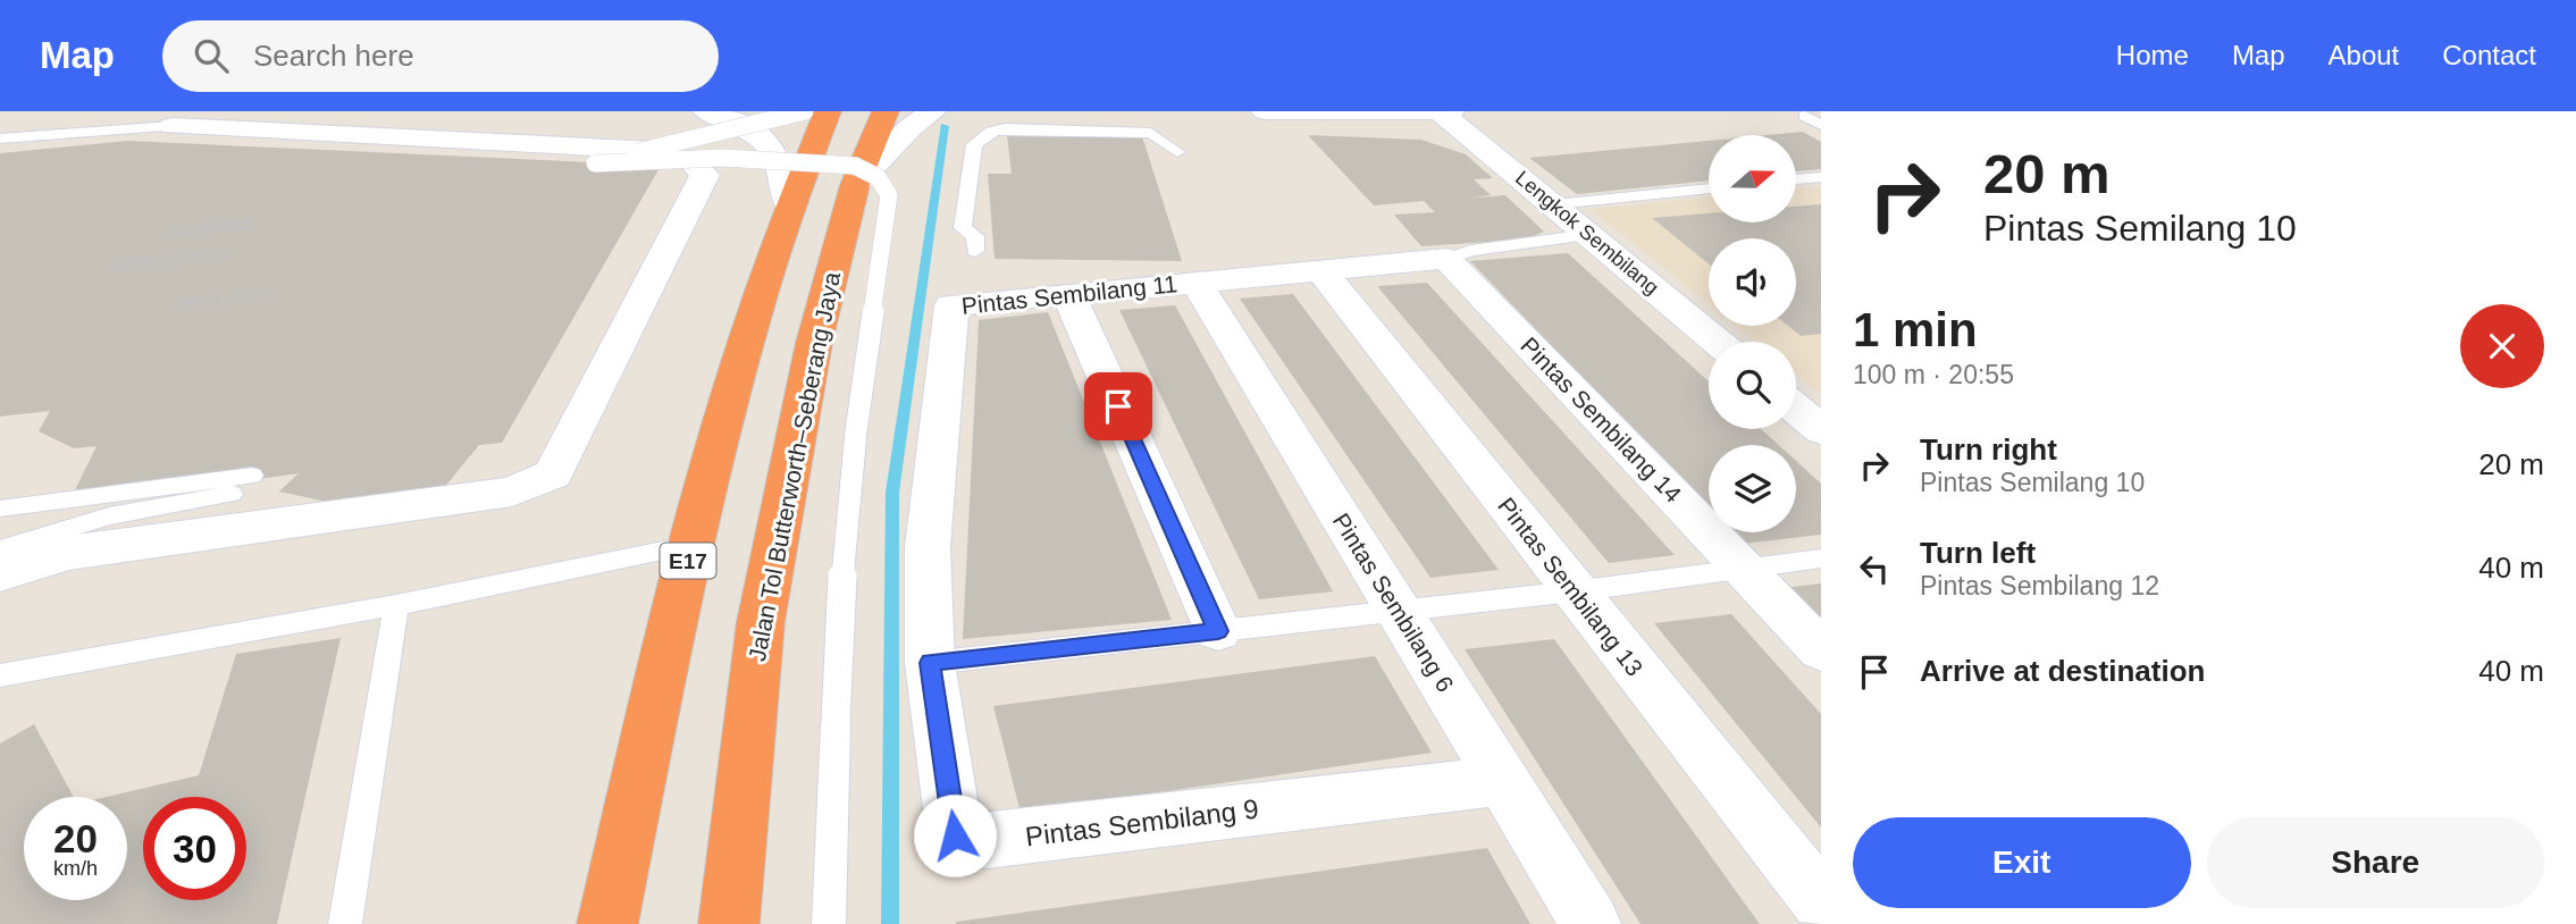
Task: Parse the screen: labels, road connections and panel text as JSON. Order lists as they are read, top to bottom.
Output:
{
  "streets": {
    "highway": ["Jalan Tol Butterworth–Seberang Jaya", "E17"],
    "street": [
      "Lengkok Sembilang",
      "Pintas Sembilang 11",
      "Pintas Sembilang 14",
      "Pintas Sembilang 13",
      "Pintas Sembilang 6",
      "Pintas Sembilang 9"
    ]
  },
  "crossings": [
    ["Pintas Sembilang 11", "Pintas Sembilang 14"],
    ["Pintas Sembilang 11", "Pintas Sembilang 13"],
    ["Pintas Sembilang 11", "Pintas Sembilang 6"],
    ["Pintas Sembilang 11", "Pintas Sembilang 9"],
    ["Pintas Sembilang 6", "Pintas Sembilang 9"]
  ],
  "north": "right",
  "page": {
    "header": "Map",
    "search": "Search here",
    "nav": [
      "Home",
      "Map",
      "About",
      "Contact"
    ],
    "turn": ["20 m", "Pintas Semilang 10"],
    "heading": ["1 min", "100 m · 20:55"],
    "list": [
      {
        "name": "Turn right",
        "note": "Pintas Semilang 10",
        "value": "20 m"
      },
      {
        "name": "Turn left",
        "note": "Pintas Sembilang 12",
        "value": "40 m"
      },
      {
        "name": "Arrive at destination",
        "value": "40 m"
      }
    ],
    "speed": "20 km/h",
    "limit": "30",
    "buttons": ["Exit", "Share"]
  }
}
